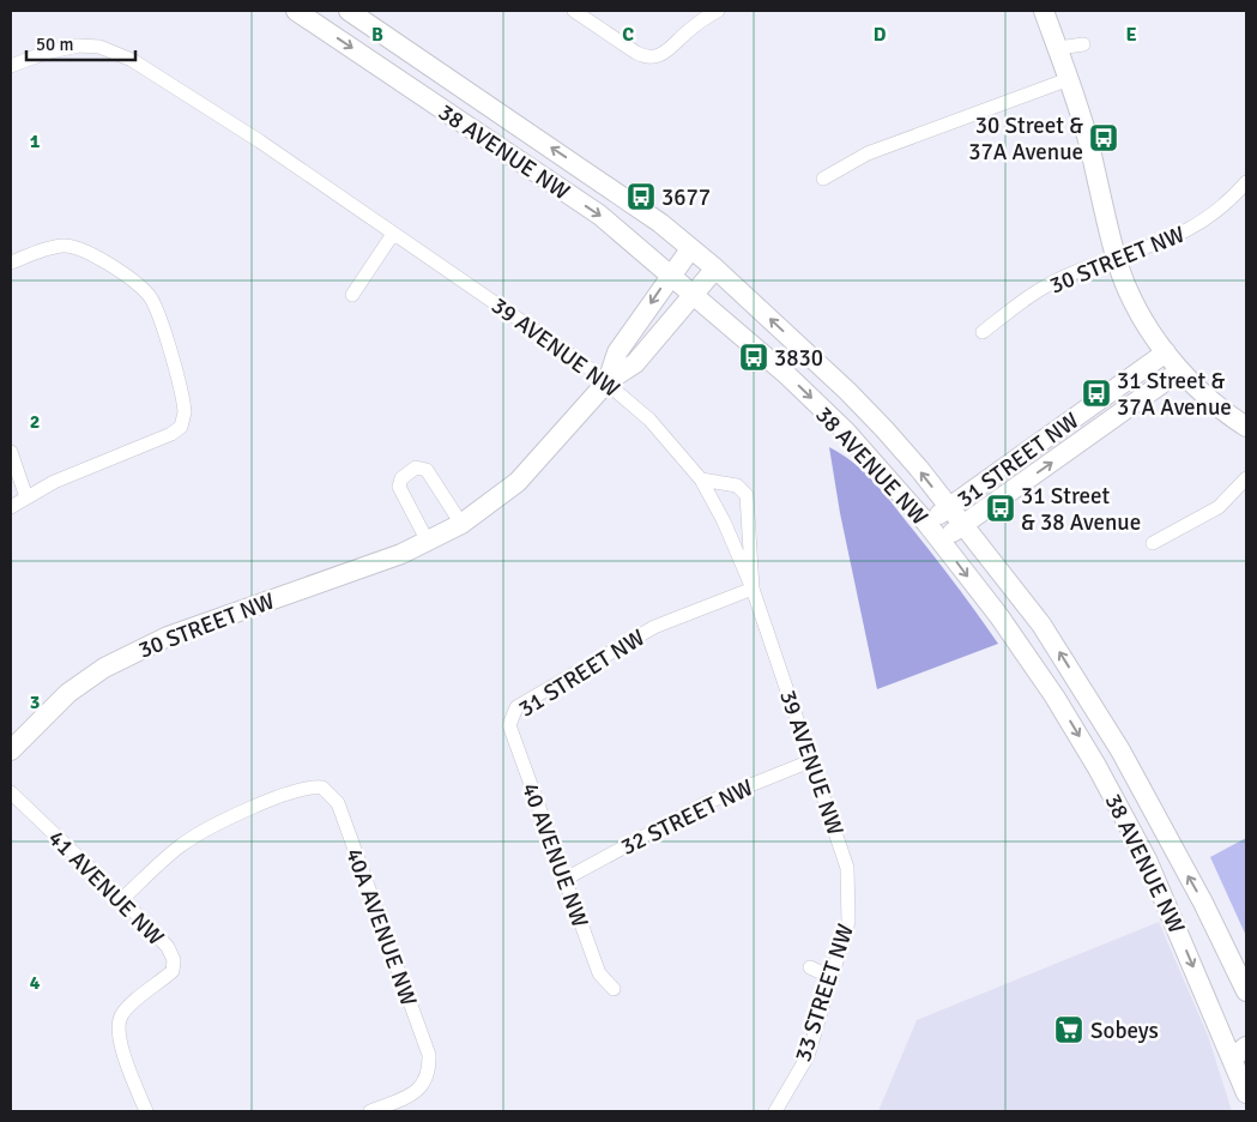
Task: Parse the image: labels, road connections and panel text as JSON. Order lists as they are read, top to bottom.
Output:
{
  "streets": {
    "main road": ["38 AVENUE NW", "30 STREET NW", "31 STREET NW"],
    "street": [
      "39 AVENUE NW",
      "32 STREET NW",
      "40 AVENUE NW",
      "41 AVENUE NW",
      "40A AVENUE NW",
      "33 STREET NW"
    ]
  },
  "crossings": [
    ["38 AVENUE NW", "30 STREET NW"],
    ["38 AVENUE NW", "31 STREET NW"],
    ["30 STREET NW", "39 AVENUE NW"],
    ["39 AVENUE NW", "31 STREET NW"],
    ["39 AVENUE NW", "32 STREET NW"],
    ["39 AVENUE NW", "33 STREET NW"],
    ["31 STREET NW", "40 AVENUE NW"],
    ["32 STREET NW", "40 AVENUE NW"],
    ["41 AVENUE NW", "40A AVENUE NW"]
  ],
  "places": {
    "bus stop": [
      "30 Street & 37A Avenue",
      "3677",
      "3830",
      "31 Street & 37A Avenue",
      "31 Street & 38 Avenue"
    ],
    "supermarket": ["Sobeys"]
  },
  "scale_bar": "50 m",
  "grid": {
    "columns": [
      "B",
      "C",
      "D",
      "E"
    ],
    "rows": [
      "1",
      "2",
      "3",
      "4"
    ]
  }
}
